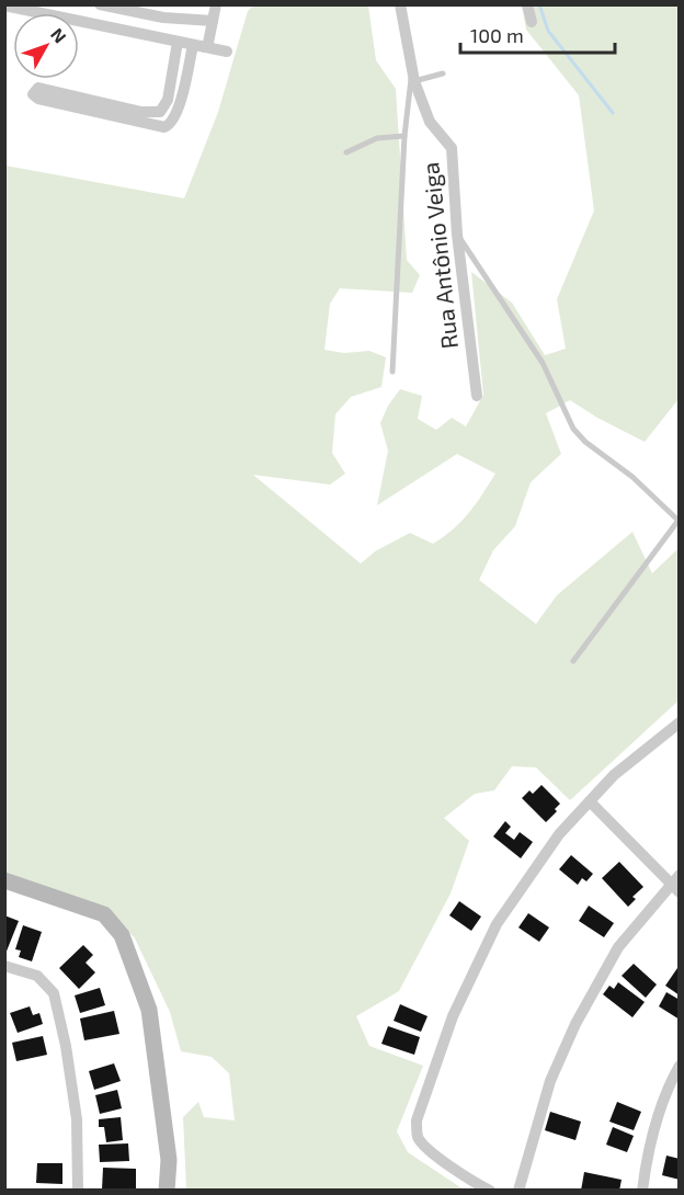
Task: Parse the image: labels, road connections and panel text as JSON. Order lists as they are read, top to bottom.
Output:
{
  "streets": {
    "street": ["Rua Antônio Veiga"]
  },
  "scale_bar": "100 m",
  "north": "top right"
}
